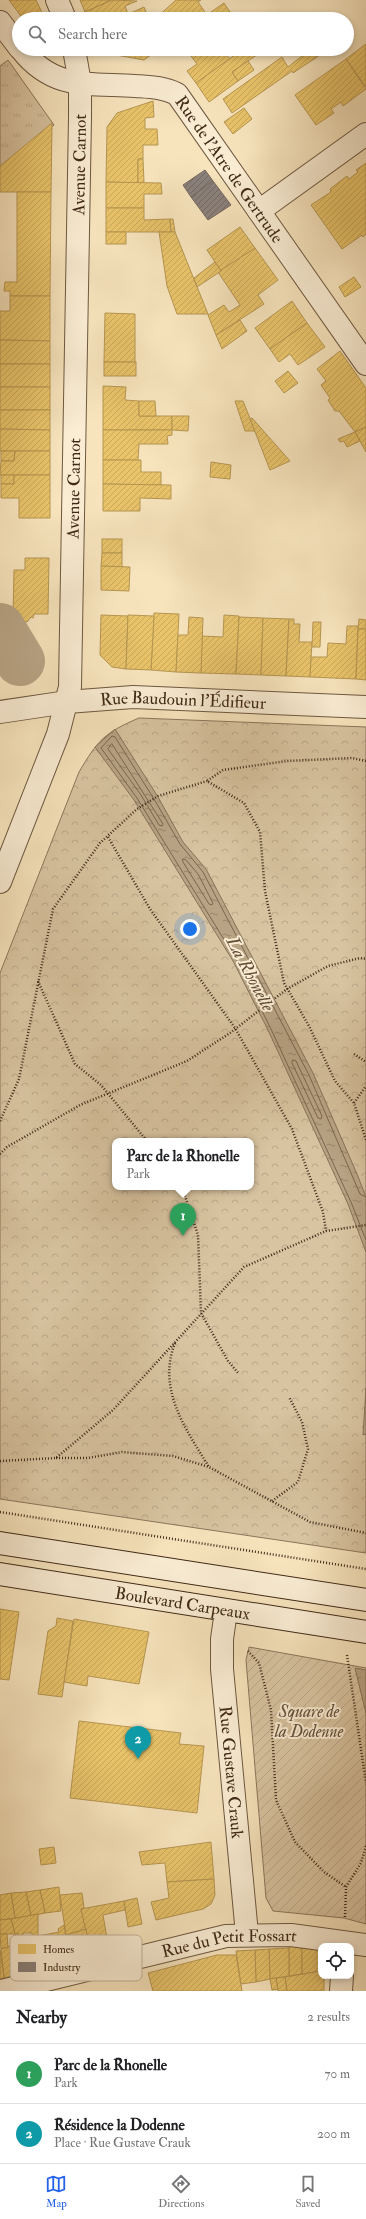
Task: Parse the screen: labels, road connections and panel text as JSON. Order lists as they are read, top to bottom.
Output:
{
  "streets": {
    "street": [
      "Avenue Carnot",
      "Rue de l'Atre de Gertrude",
      "Rue Baudouin l'Édifieur",
      "Boulevard Carpeaux",
      "Rue Gustave Crauk",
      "Rue du Petit Fossart"
    ]
  },
  "crossings": [
    ["Avenue Carnot", "Rue de l'Atre de Gertrude"],
    ["Avenue Carnot", "Rue Baudouin l'Édifieur"],
    ["Boulevard Carpeaux", "Rue Gustave Crauk"],
    ["Rue Gustave Crauk", "Rue du Petit Fossart"]
  ],
  "water": ["La Rhonelle"],
  "parks": ["Square de la Dodenne"],
  "legend": ["Homes", "Industry"],
  "page": {
    "search": "Search here",
    "popup": ["Parc de la Rhonelle", "Park"],
    "pins": ["1", "2"],
    "heading": ["Nearby", "2 results"],
    "list": [
      {
        "mark": "1",
        "name": "Parc de la Rhonelle",
        "note": "Park",
        "value": "70 m"
      },
      {
        "mark": "2",
        "name": "Résidence la Dodenne",
        "note": "Place · Rue Gustave Crauk",
        "value": "200 m"
      }
    ],
    "nav": ["Map", "Directions", "Saved"]
  }
}
